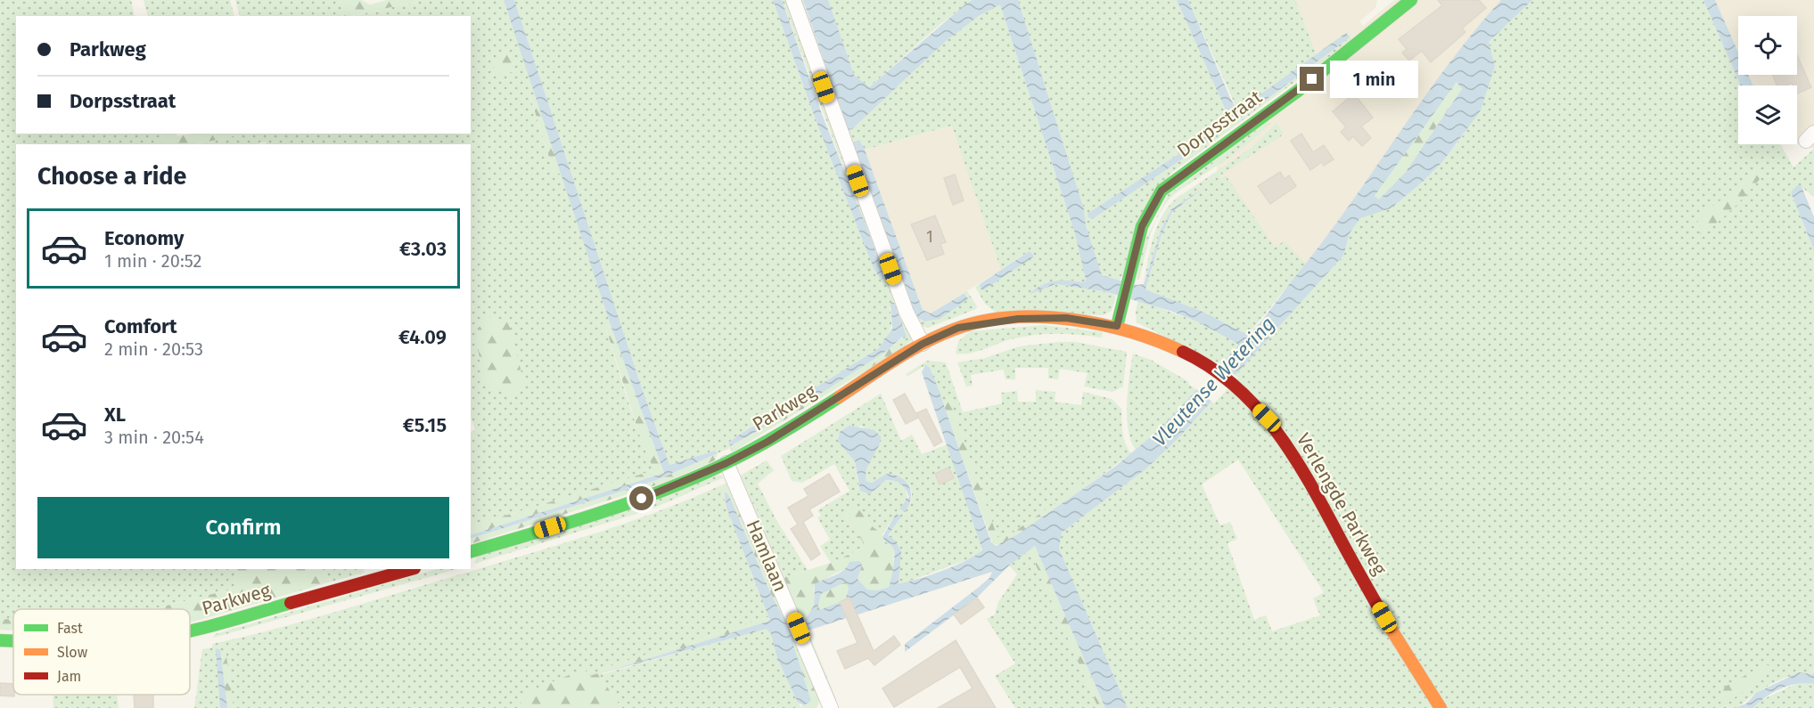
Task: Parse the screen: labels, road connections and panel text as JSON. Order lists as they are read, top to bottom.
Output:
{
  "streets": {
    "street": [
      "Dorpsstraat",
      "Parkweg",
      "Verlengde Parkweg",
      "Hamlaan"
    ]
  },
  "crossings": [
    ["Dorpsstraat", "Parkweg"],
    ["Dorpsstraat", "Verlengde Parkweg"],
    ["Parkweg", "Verlengde Parkweg"],
    ["Parkweg", "Hamlaan"]
  ],
  "water": ["Vleutense Wetering"],
  "house_numbers": ["1"],
  "legend": ["Fast", "Slow", "Jam"],
  "page": {
    "banner": ["Parkweg", "Dorpsstraat"],
    "bubble": "1 min",
    "heading": "Choose a ride",
    "list": [
      {
        "name": "Economy",
        "note": "1 min · 20:52",
        "value": "€3.03"
      },
      {
        "name": "Comfort",
        "note": "2 min · 20:53",
        "value": "€4.09"
      },
      {
        "name": "XL",
        "note": "3 min · 20:54",
        "value": "€5.15"
      }
    ],
    "buttons": "Confirm"
  }
}
